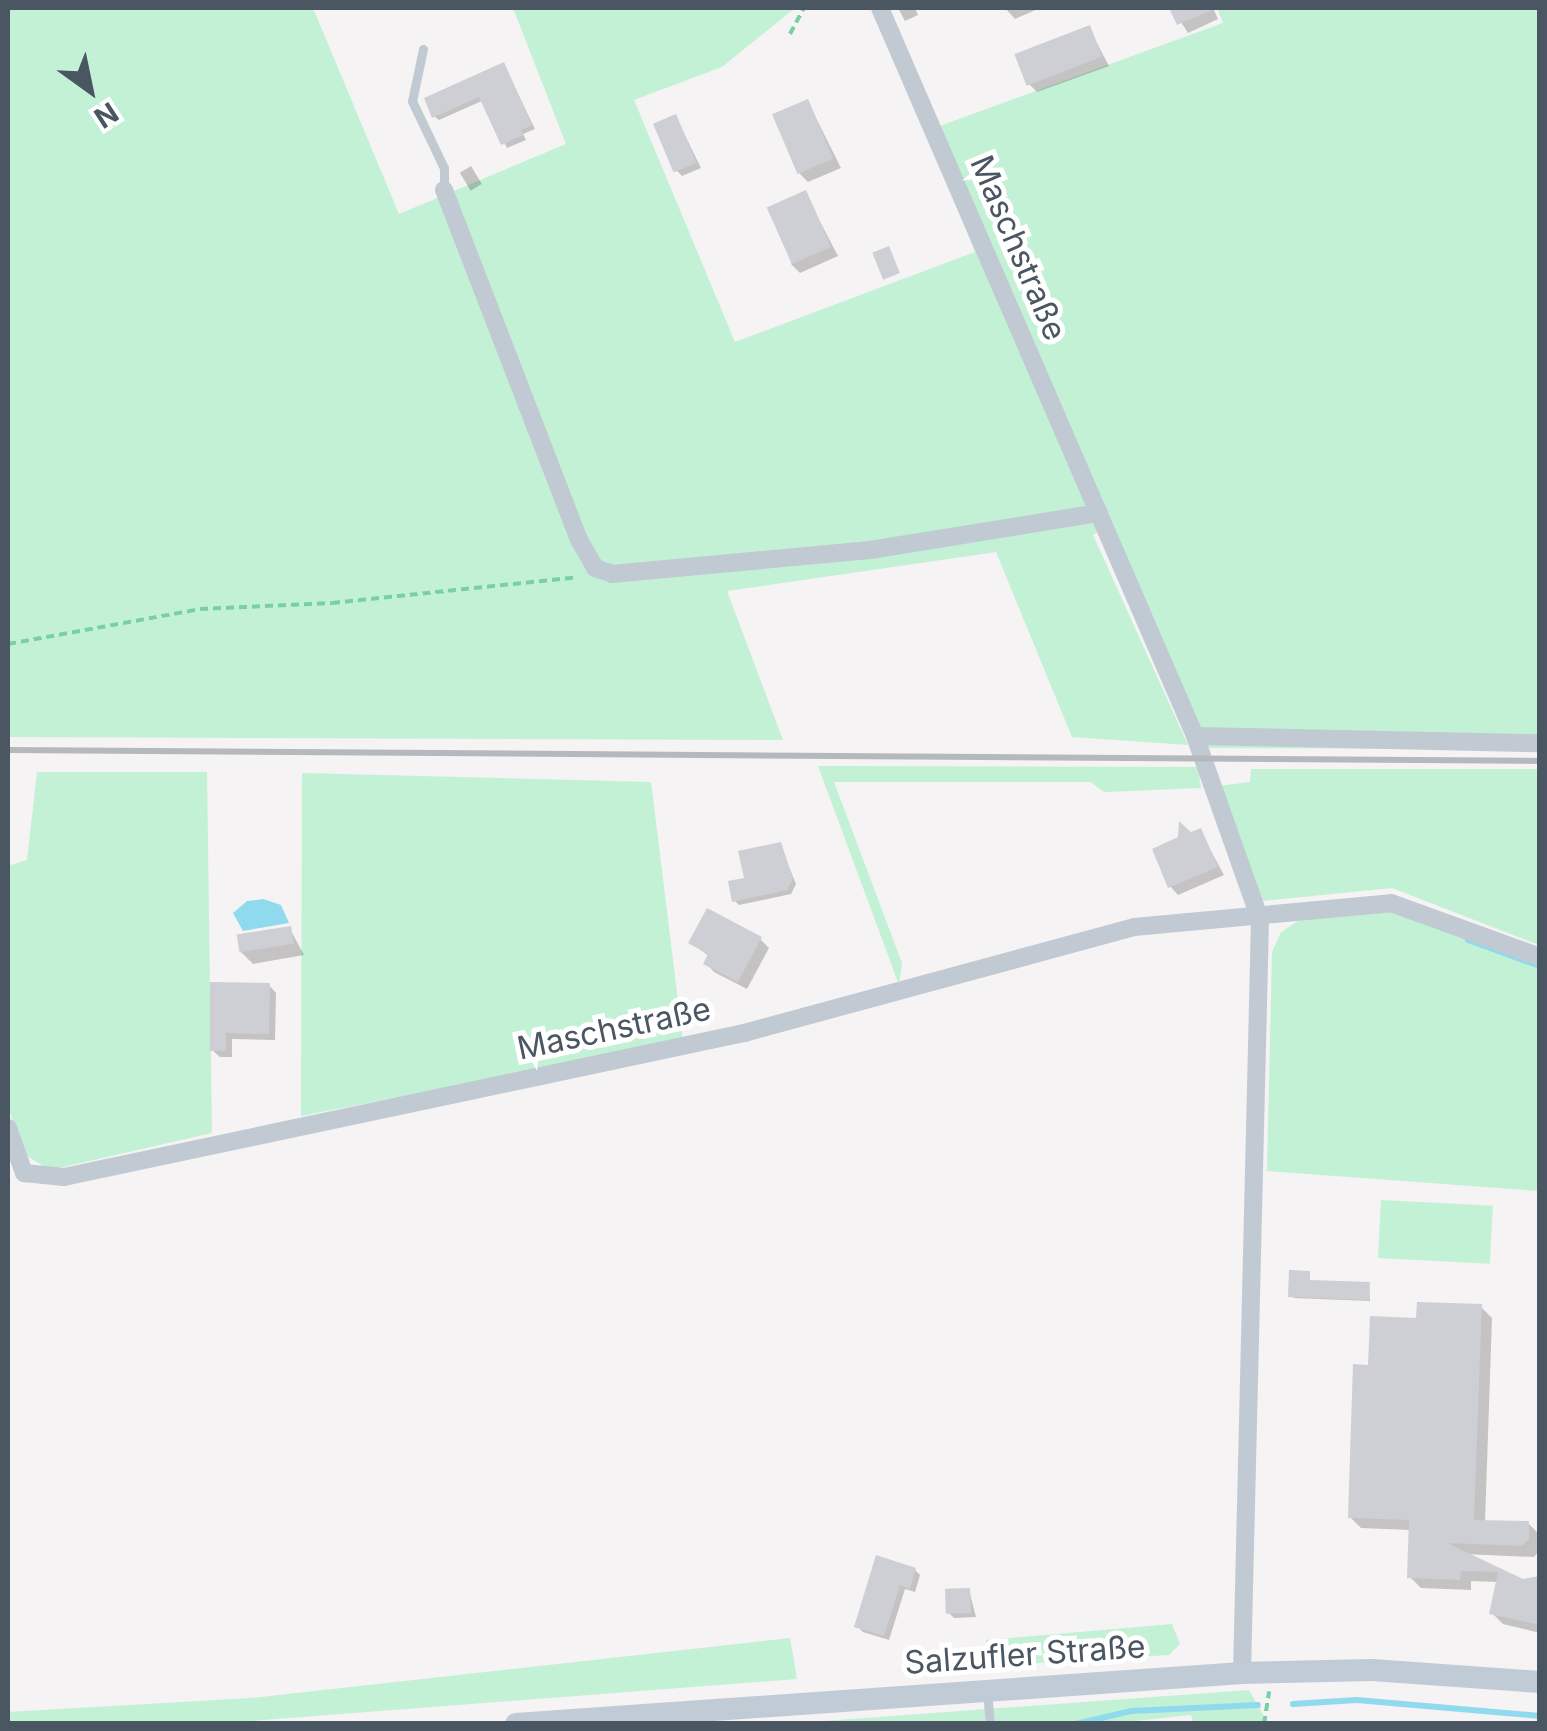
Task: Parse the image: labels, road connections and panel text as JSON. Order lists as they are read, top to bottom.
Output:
{
  "streets": {
    "main road": ["Salzufler Straße"],
    "street": ["Maschstraße"]
  },
  "crossings": [
    ["Maschstraße", "Salzufler Straße"]
  ],
  "north": "bottom right"
}
